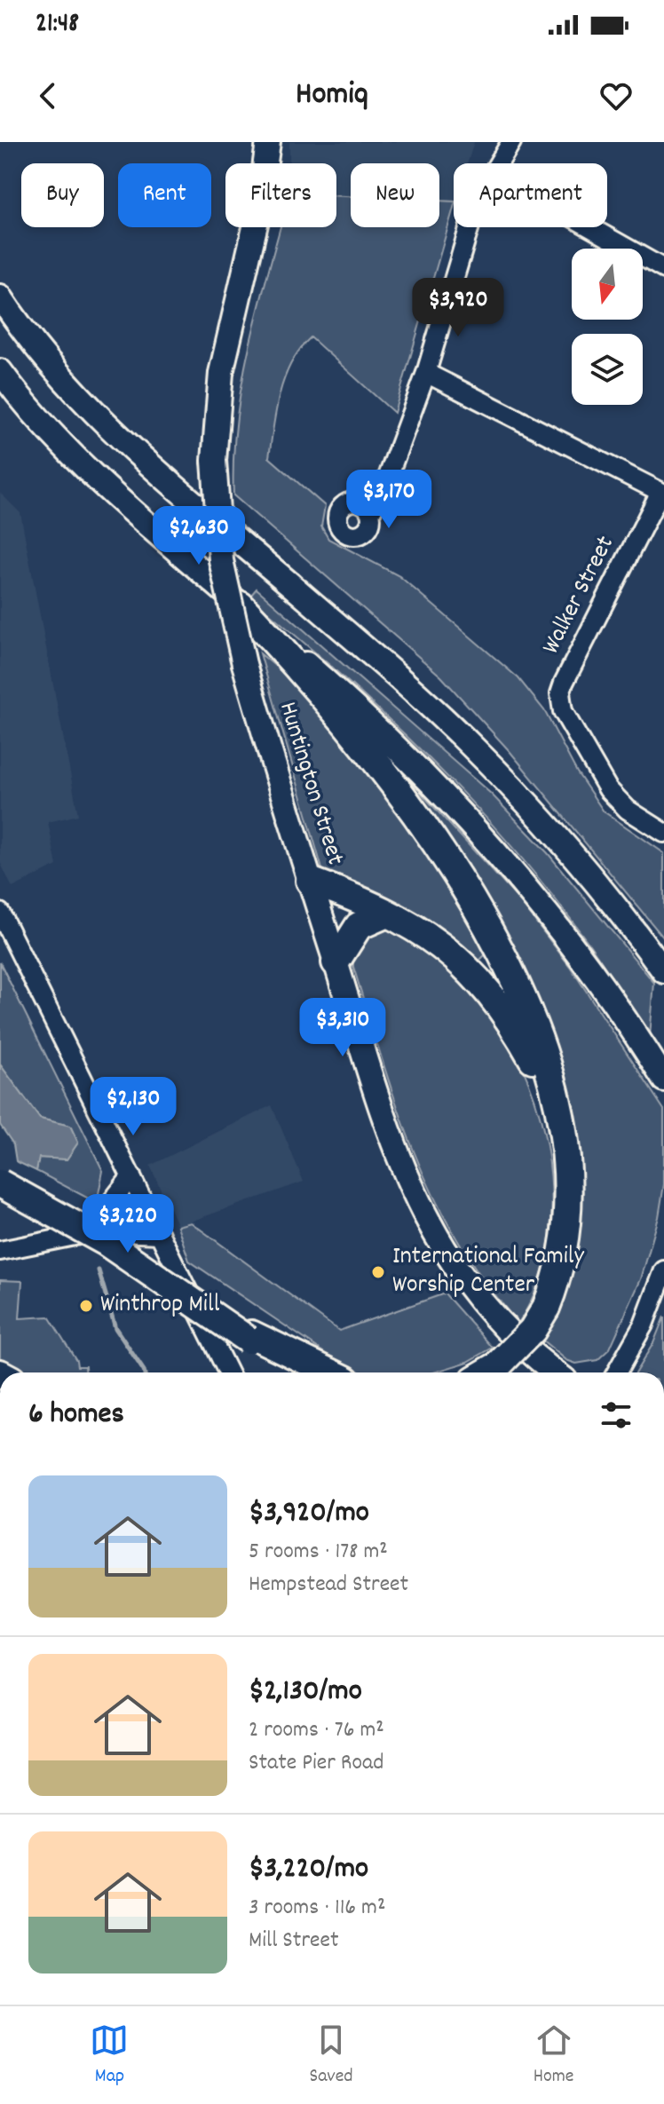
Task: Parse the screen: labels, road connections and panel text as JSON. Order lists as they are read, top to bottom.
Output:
{
  "streets": {
    "main road": ["Huntington Street"],
    "street": ["Walker Street"]
  },
  "places": ["International Family Worship Center", "Winthrop Mill"],
  "north": "bottom",
  "page": {
    "status": "21:48",
    "header": "Homiq",
    "chip": [
      "Buy",
      "Rent",
      "Filters",
      "New",
      "Apartment"
    ],
    "price": [
      "$3,920",
      "$3,170",
      "$2,630",
      "$3,310",
      "$2,130",
      "$3,220"
    ],
    "heading": "6 homes",
    "list": [
      {
        "name": "$3,920/mo",
        "note": "5 rooms · 178 m² · Hempstead Street"
      },
      {
        "name": "$2,130/mo",
        "note": "2 rooms · 76 m² · State Pier Road"
      },
      {
        "name": "$3,220/mo",
        "note": "3 rooms · 116 m² · Mill Street"
      }
    ],
    "tabs": ["Map", "Saved", "Home"]
  }
}
